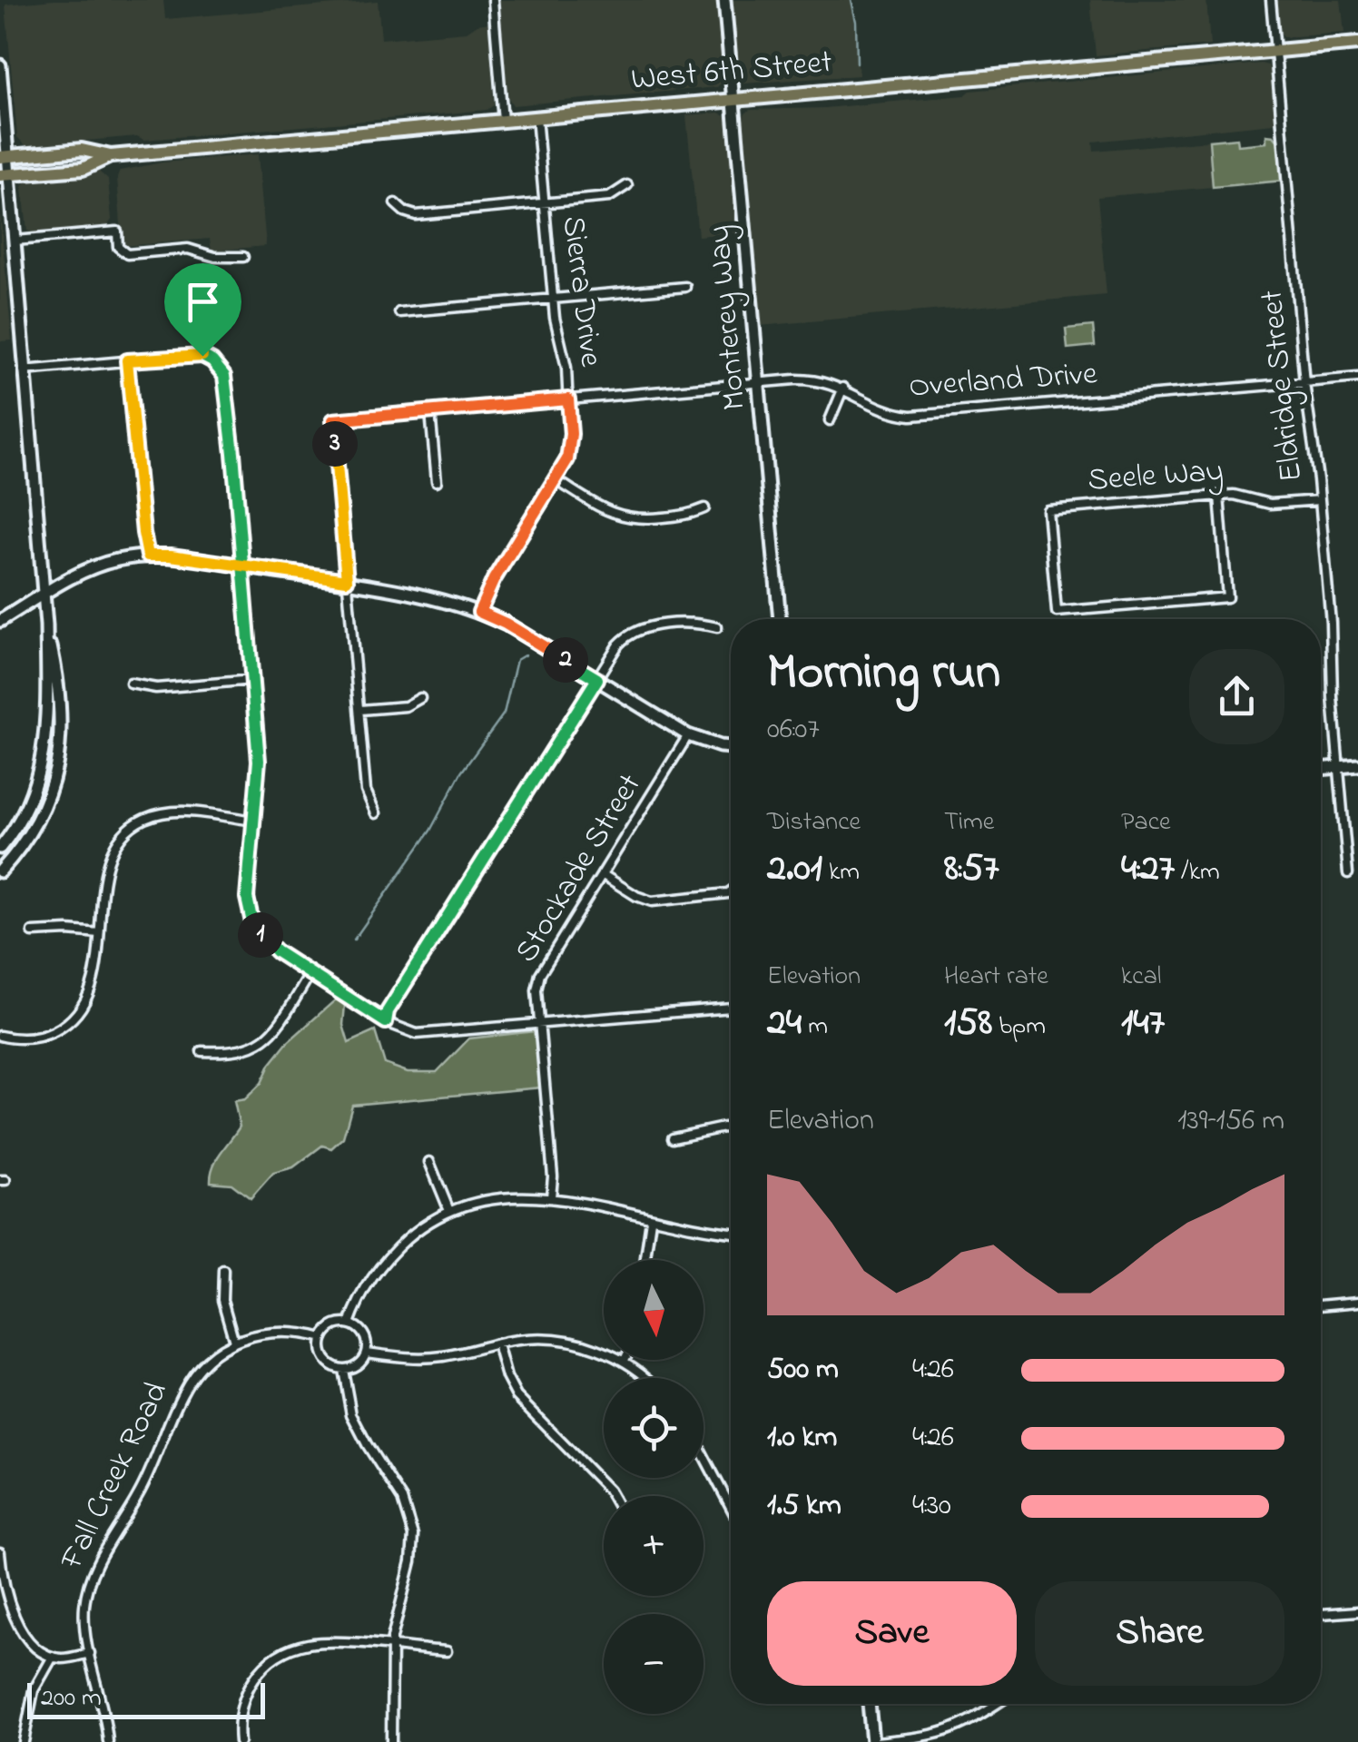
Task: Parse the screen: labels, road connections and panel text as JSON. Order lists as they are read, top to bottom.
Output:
{
  "streets": {
    "main road": ["West 6th Street"],
    "street": [
      "Sierra Drive",
      "Monterey Way",
      "Overland Drive",
      "Eldridge Street",
      "Seele Way",
      "Stockade Street",
      "Fall Creek Road"
    ]
  },
  "crossings": [
    ["West 6th Street", "Sierra Drive"],
    ["West 6th Street", "Monterey Way"],
    ["West 6th Street", "Eldridge Street"],
    ["Sierra Drive", "Overland Drive"],
    ["Monterey Way", "Overland Drive"],
    ["Overland Drive", "Eldridge Street"],
    ["Eldridge Street", "Seele Way"]
  ],
  "scale_bar": "200 m",
  "north": "bottom",
  "page": {
    "pins": ["3", "2", "1"],
    "heading": ["Morning run", "06:07"],
    "stats": [
      ["Distance", "2.01 km"],
      ["Time", "8:57"],
      ["Pace", "4:27 /km"],
      ["Elevation", "24 m"],
      ["Heart rate", "158 bpm"],
      ["kcal", "147"]
    ],
    "chart": ["Elevation", "139–156 m"],
    "map_buttons": ["+", "−"],
    "list": [
      {
        "name": "500 m",
        "note": "4:26"
      },
      {
        "name": "1.0 km",
        "note": "4:26"
      },
      {
        "name": "1.5 km",
        "note": "4:30"
      }
    ],
    "buttons": ["Save", "Share"],
    "scale": "200 m"
  }
}
